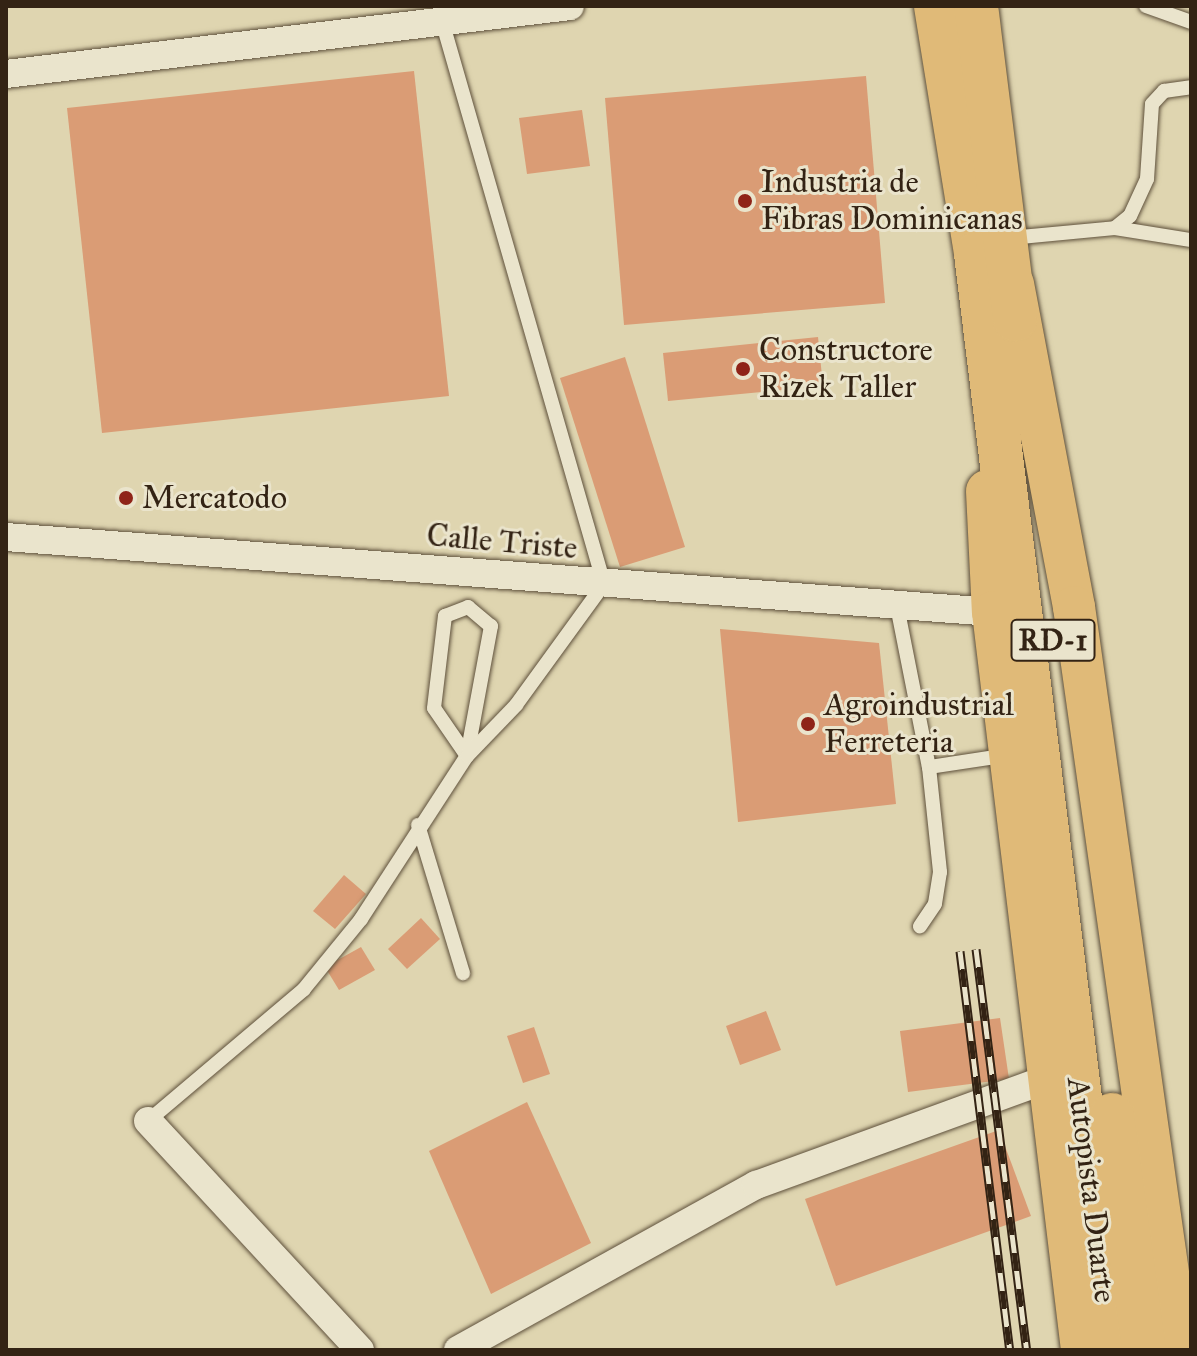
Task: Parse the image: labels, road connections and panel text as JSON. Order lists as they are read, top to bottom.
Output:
{
  "streets": {
    "highway": ["RD-1", "Autopista Duarte"],
    "street": ["Calle Triste"]
  },
  "crossings": [
    ["RD-1", "Autopista Duarte"]
  ],
  "places": [
    "Industria de Fibras Dominicanas",
    "Constructore Rizek Taller",
    "Mercatodo",
    "Agroindustrial Ferreteria"
  ]
}
